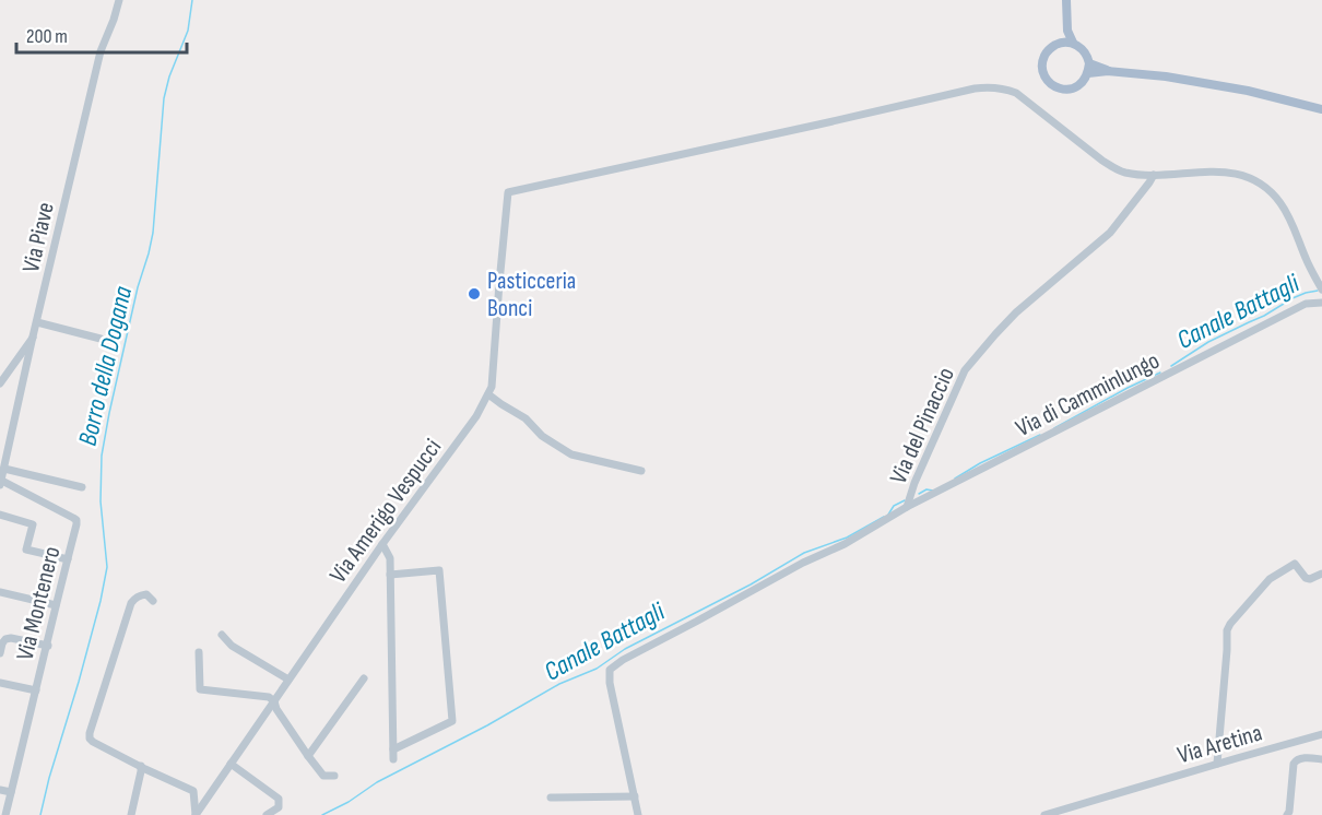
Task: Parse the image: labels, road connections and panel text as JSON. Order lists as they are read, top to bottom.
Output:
{
  "streets": {
    "street": [
      "Via Piave",
      "Via di Camminlungo",
      "Via del Pinaccio",
      "Via Amerigo Vespucci",
      "Via Montenero",
      "Via Aretina"
    ]
  },
  "crossings": [
    ["Via Piave", "Via Montenero"],
    ["Via di Camminlungo", "Via del Pinaccio"],
    ["Via del Pinaccio", "Via Amerigo Vespucci"]
  ],
  "water": ["Canale Battagli", "Borro della Dogana"],
  "places": ["Pasticceria Bonci"],
  "scale_bar": "200 m"
}
